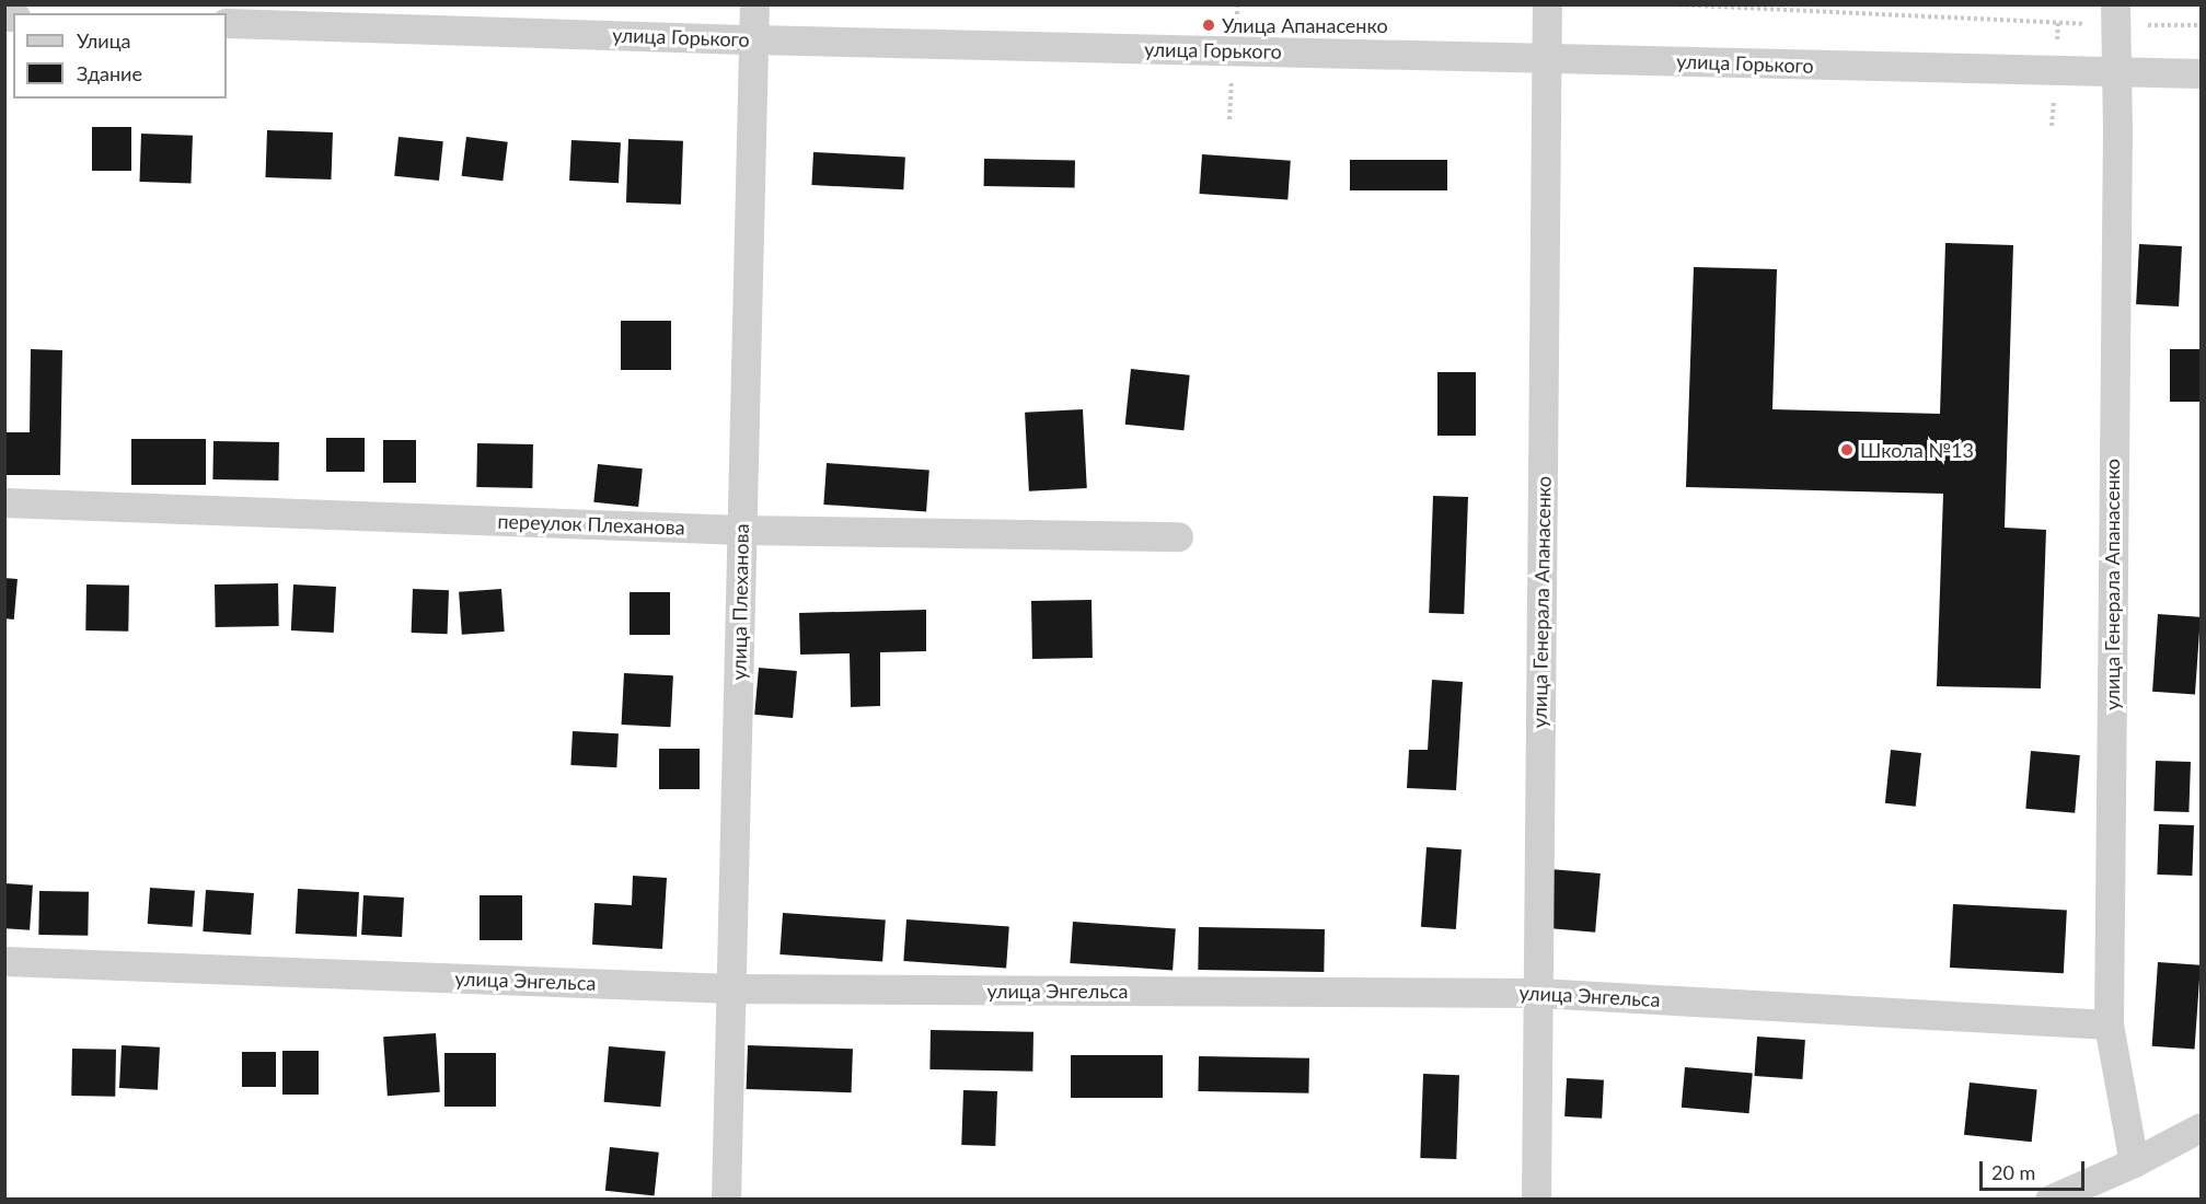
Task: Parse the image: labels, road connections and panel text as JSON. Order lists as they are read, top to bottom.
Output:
{
  "streets": {
    "street": [
      "улица Горького",
      "переулок Плеханова",
      "улица Генерала Апанасенко",
      "улица Плеханова",
      "улица Энгельса"
    ]
  },
  "crossings": [
    ["улица Горького", "улица Генерала Апанасенко"],
    ["улица Горького", "улица Плеханова"],
    ["переулок Плеханова", "улица Плеханова"],
    ["улица Генерала Апанасенко", "улица Энгельса"],
    ["улица Плеханова", "улица Энгельса"]
  ],
  "places": ["Улица Апанасенко", "Школа №13"],
  "legend": ["Улица", "Здание"],
  "scale_bar": "20 m"
}
